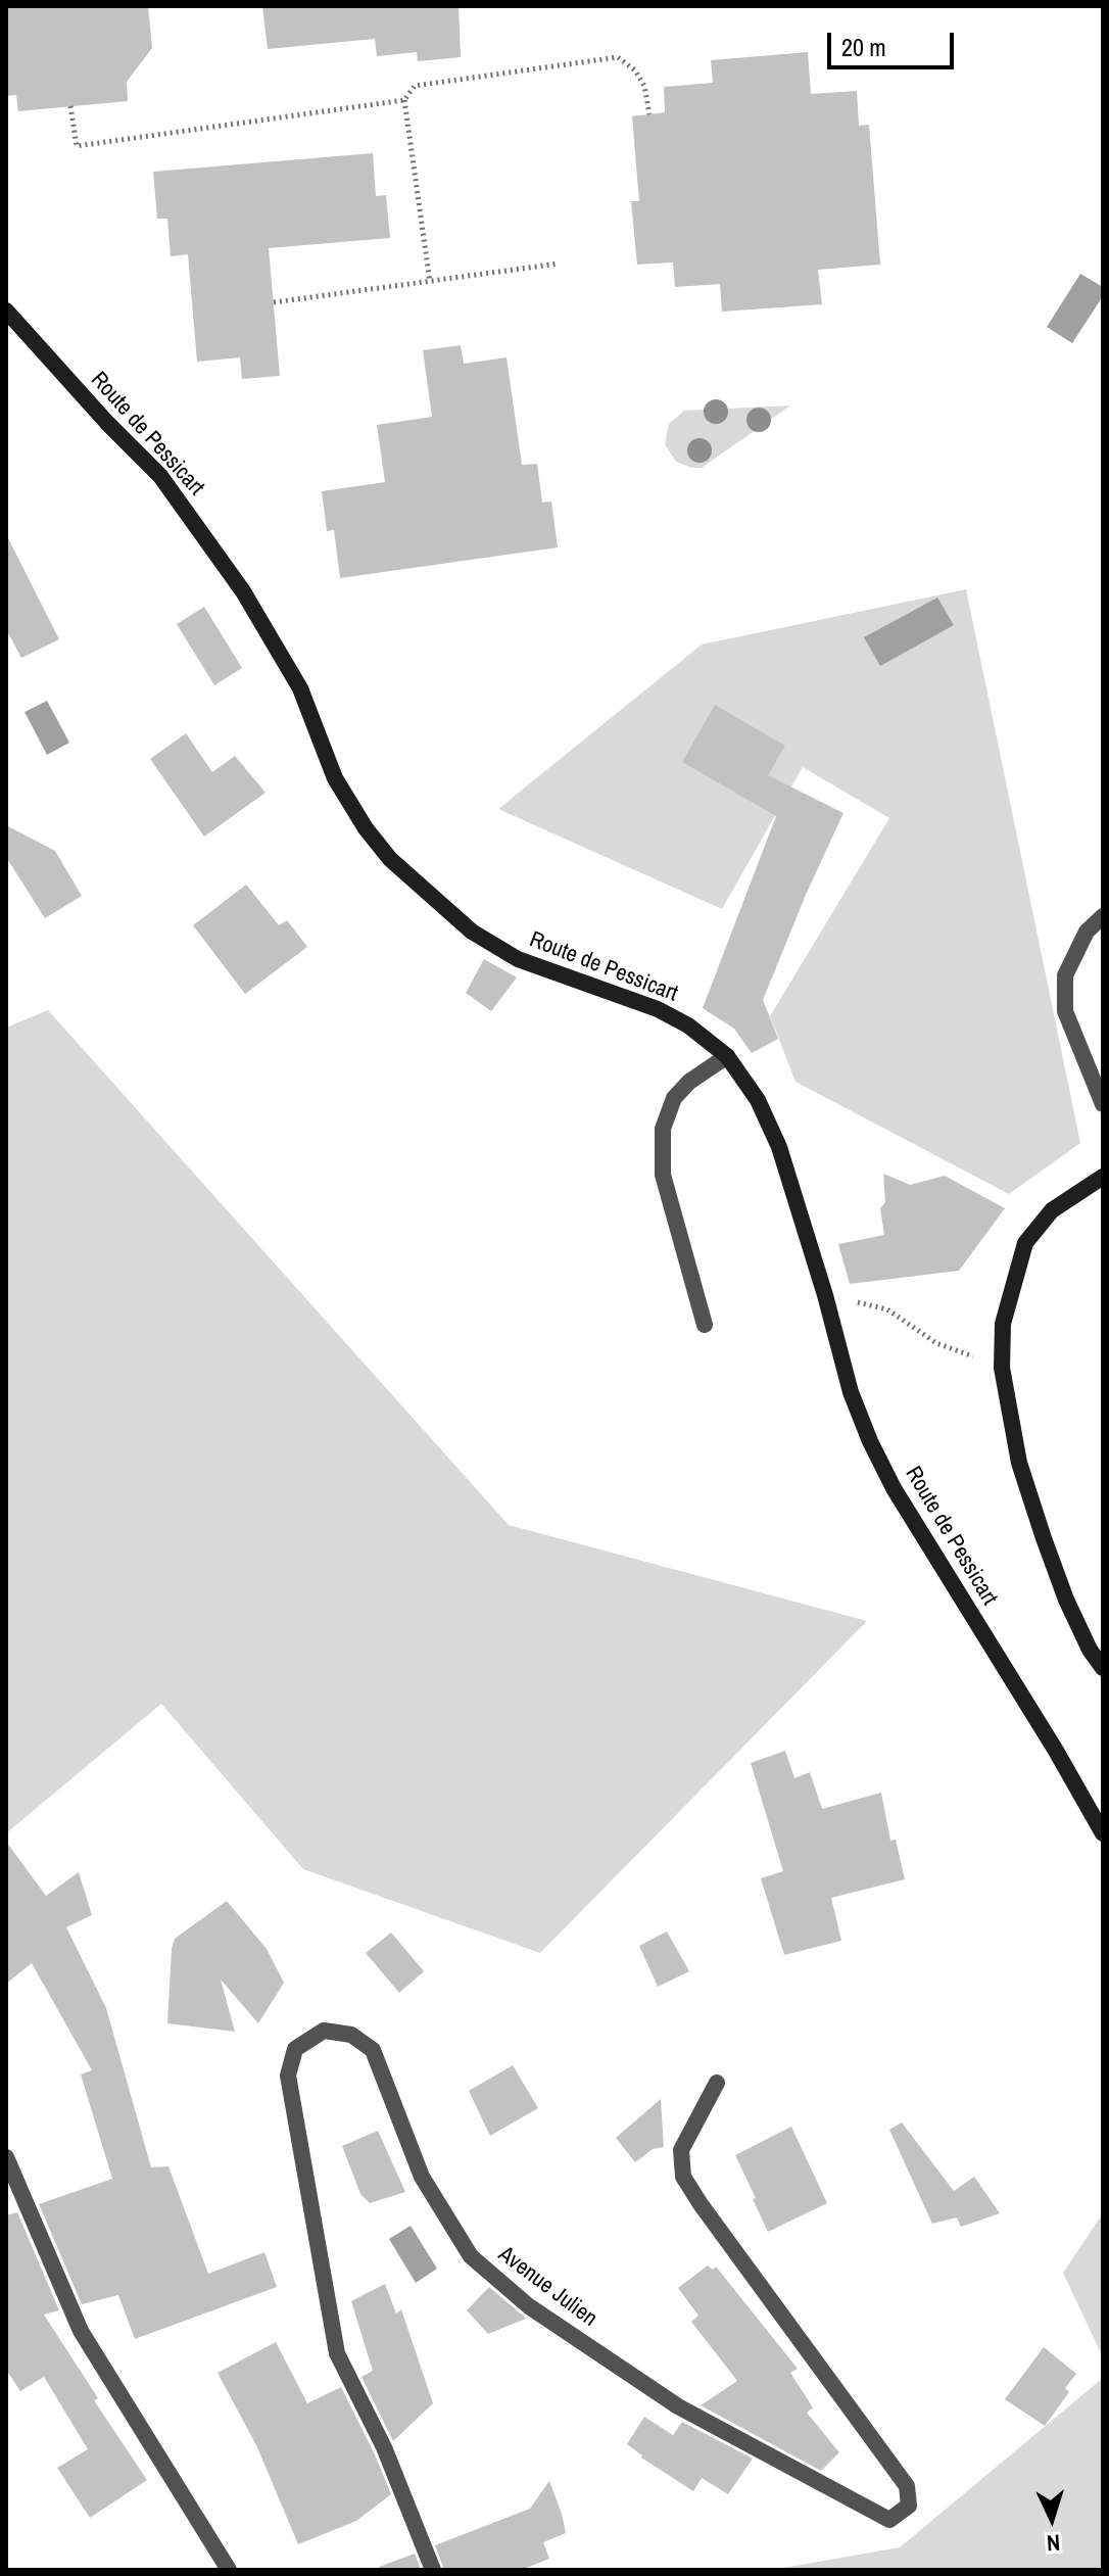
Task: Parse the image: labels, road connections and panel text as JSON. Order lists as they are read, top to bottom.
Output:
{
  "streets": {
    "street": ["Route de Pessicart", "Avenue Julien"]
  },
  "scale_bar": "20 m",
  "north": "bottom"
}
